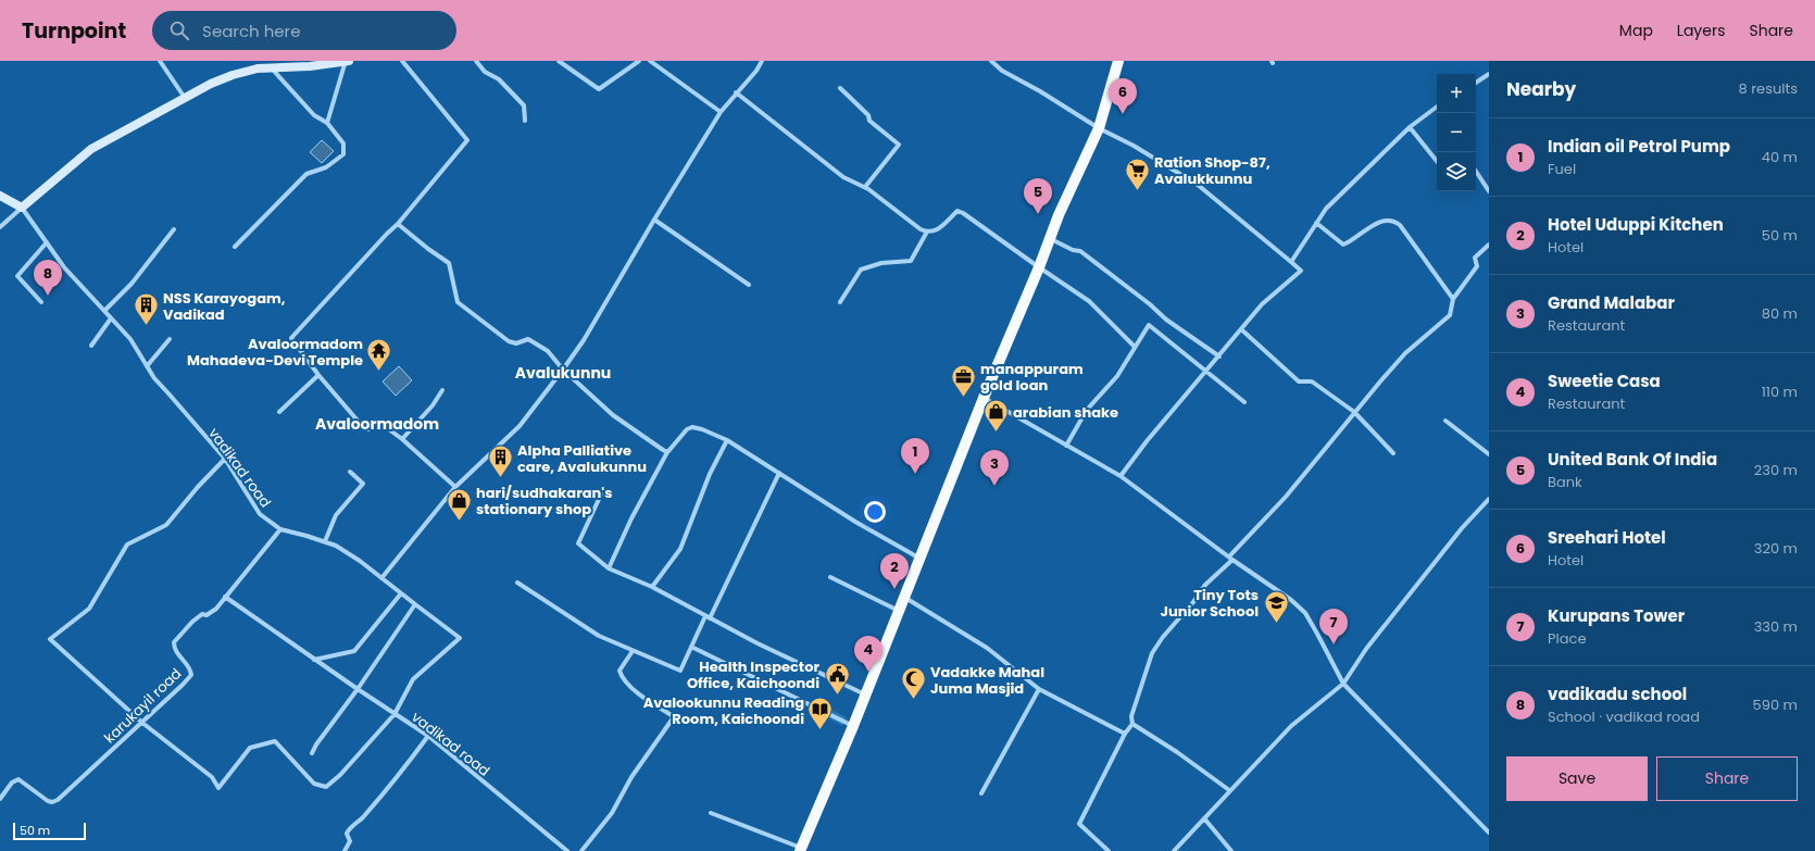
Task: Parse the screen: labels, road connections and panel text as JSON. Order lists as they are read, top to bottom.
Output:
{
  "streets": {
    "street": ["vadikad road", "karukayil road"]
  },
  "crossings": [
    ["vadikad road", "karukayil road"]
  ],
  "districts": ["Avalukunnu", "Avaloormadom"],
  "places": {
    "supermarket": ["Ration Shop-87, Avalukkunnu"],
    "building": ["NSS Karayogam, Vadikad", "Alpha Palliative care, Avalukunnu"],
    "temple": ["Avaloormadom Mahadeva-Devi Temple"],
    "office": ["manappuram gold loan"],
    "shop": ["arabian shake", "hari/sudhakaran's stationary shop"],
    "school or university": ["Tiny Tots Junior School"],
    "public building": ["Health Inspector Office, Kaichoondi"],
    "mosque": ["Vadakke Mahal Juma Masjid"],
    "library": ["Avalookunnu Reading Room, Kaichoondi"]
  },
  "scale_bar": "50 m",
  "page": {
    "header": "Turnpoint",
    "search": "Search here",
    "nav": ["Map", "Layers", "Share"],
    "heading": ["Nearby", "8 results"],
    "map_buttons": ["+", "−"],
    "pins": [
      "6",
      "5",
      "8",
      "1",
      "3",
      "2",
      "7",
      "4"
    ],
    "list": [
      {
        "mark": "1",
        "name": "Indian oil Petrol Pump",
        "note": "Fuel",
        "value": "40 m"
      },
      {
        "mark": "2",
        "name": "Hotel Uduppi Kitchen",
        "note": "Hotel",
        "value": "50 m"
      },
      {
        "mark": "3",
        "name": "Grand Malabar",
        "note": "Restaurant",
        "value": "80 m"
      },
      {
        "mark": "4",
        "name": "Sweetie Casa",
        "note": "Restaurant",
        "value": "110 m"
      },
      {
        "mark": "5",
        "name": "United Bank Of India",
        "note": "Bank",
        "value": "230 m"
      },
      {
        "mark": "6",
        "name": "Sreehari Hotel",
        "note": "Hotel",
        "value": "320 m"
      },
      {
        "mark": "7",
        "name": "Kurupans Tower",
        "note": "Place",
        "value": "330 m"
      },
      {
        "mark": "8",
        "name": "vadikadu school",
        "note": "School · vadikad road",
        "value": "590 m"
      }
    ],
    "buttons": ["Save", "Share"],
    "scale": "50 m"
  }
}
